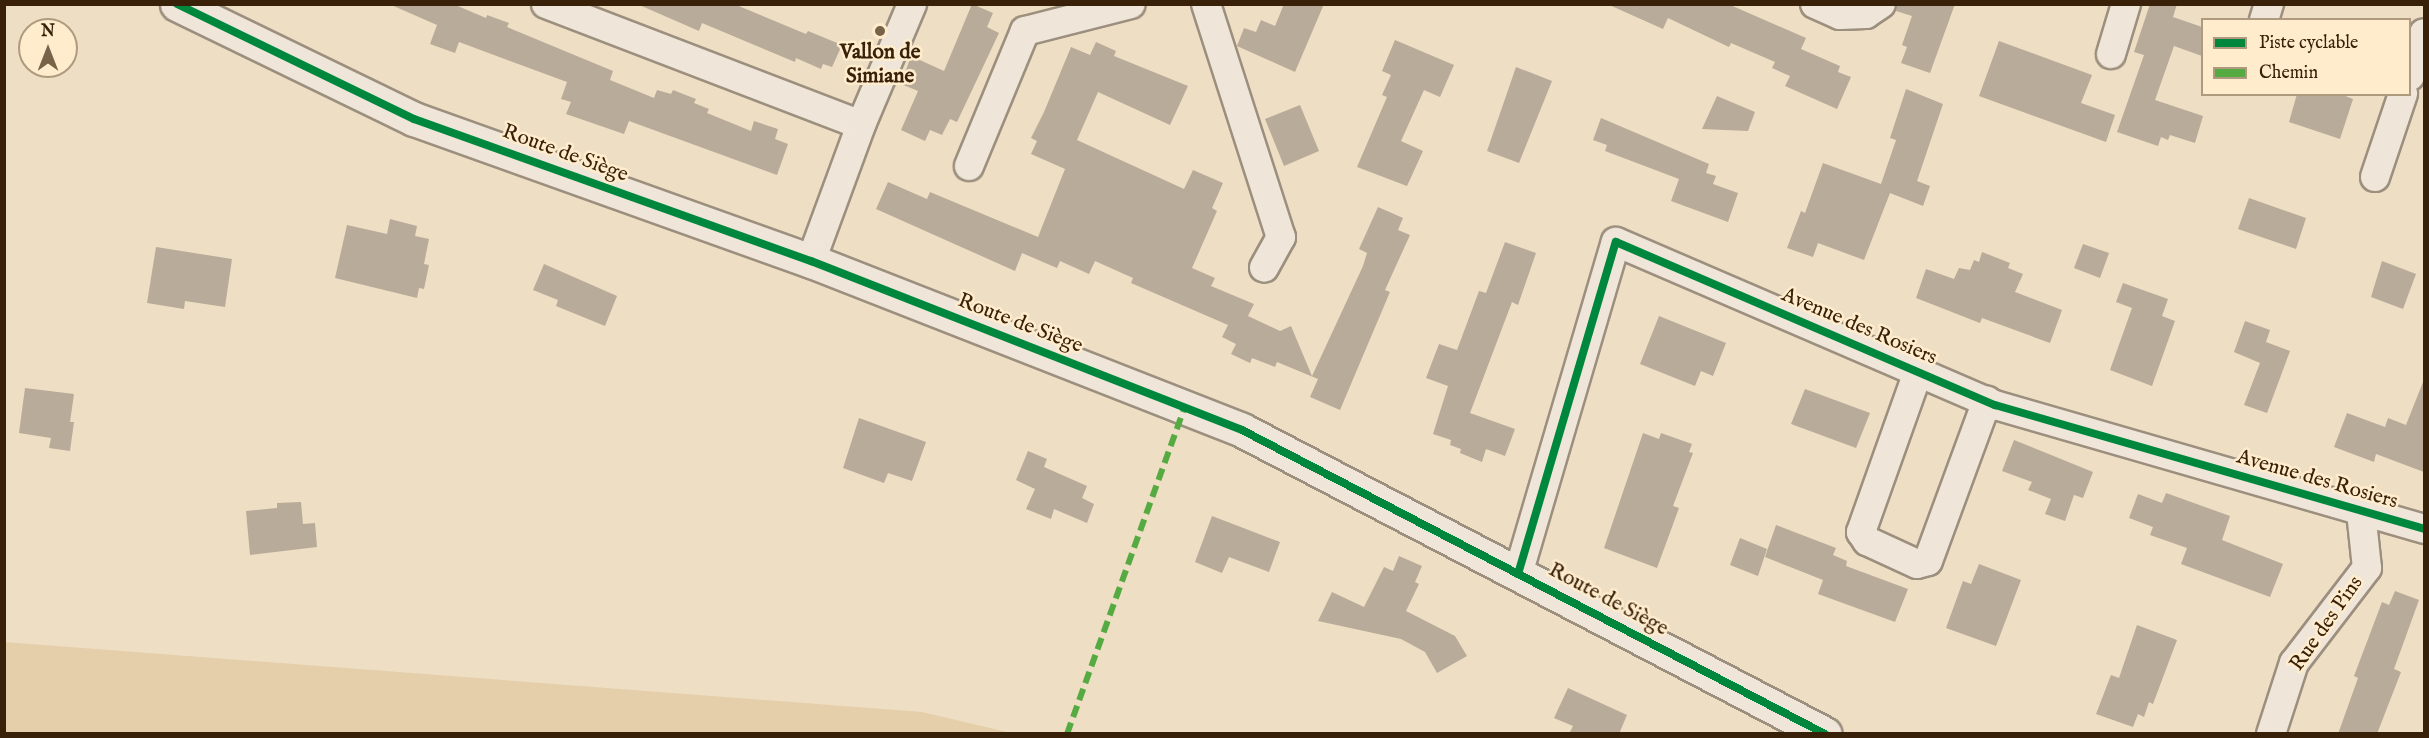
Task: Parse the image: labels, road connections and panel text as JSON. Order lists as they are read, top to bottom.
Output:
{
  "streets": {
    "street": ["Route de Siège", "Avenue des Rosiers", "Rue des Pins"]
  },
  "crossings": [
    ["Route de Siège", "Avenue des Rosiers"],
    ["Avenue des Rosiers", "Rue des Pins"]
  ],
  "places": ["Vallon de Simiane"],
  "legend": ["Piste cyclable", "Chemin"],
  "north": "top"
}
